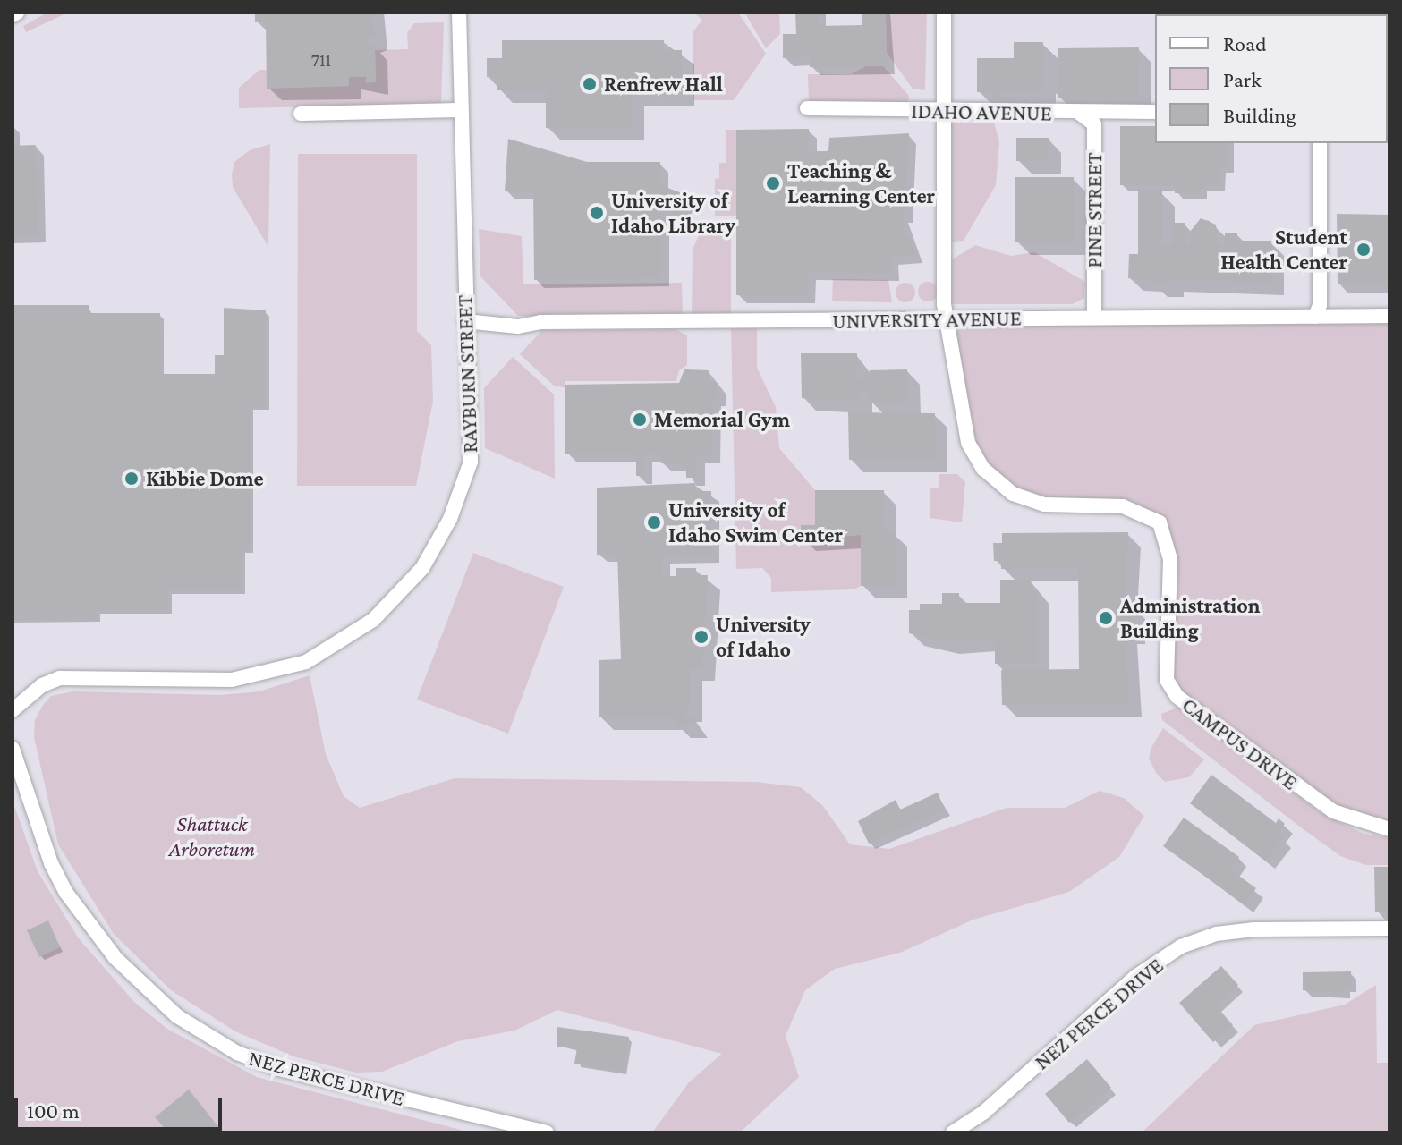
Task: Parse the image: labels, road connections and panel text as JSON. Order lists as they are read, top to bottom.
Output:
{
  "streets": {
    "street": [
      "IDAHO AVENUE",
      "PINE STREET",
      "UNIVERSITY AVENUE",
      "RAYBURN STREET",
      "CAMPUS DRIVE",
      "NEZ PERCE DRIVE"
    ]
  },
  "crossings": [
    ["IDAHO AVENUE", "PINE STREET"],
    ["IDAHO AVENUE", "CAMPUS DRIVE"],
    ["PINE STREET", "UNIVERSITY AVENUE"],
    ["UNIVERSITY AVENUE", "RAYBURN STREET"],
    ["UNIVERSITY AVENUE", "CAMPUS DRIVE"]
  ],
  "parks": ["Shattuck Arboretum"],
  "places": [
    "Renfrew Hall",
    "Teaching & Learning Center",
    "University of Idaho Library",
    "Student Health Center",
    "Memorial Gym",
    "Kibbie Dome",
    "University of Idaho Swim Center",
    "Administration Building",
    "University of Idaho"
  ],
  "house_numbers": ["711"],
  "legend": ["Road", "Park", "Building"],
  "scale_bar": "100 m"
}
